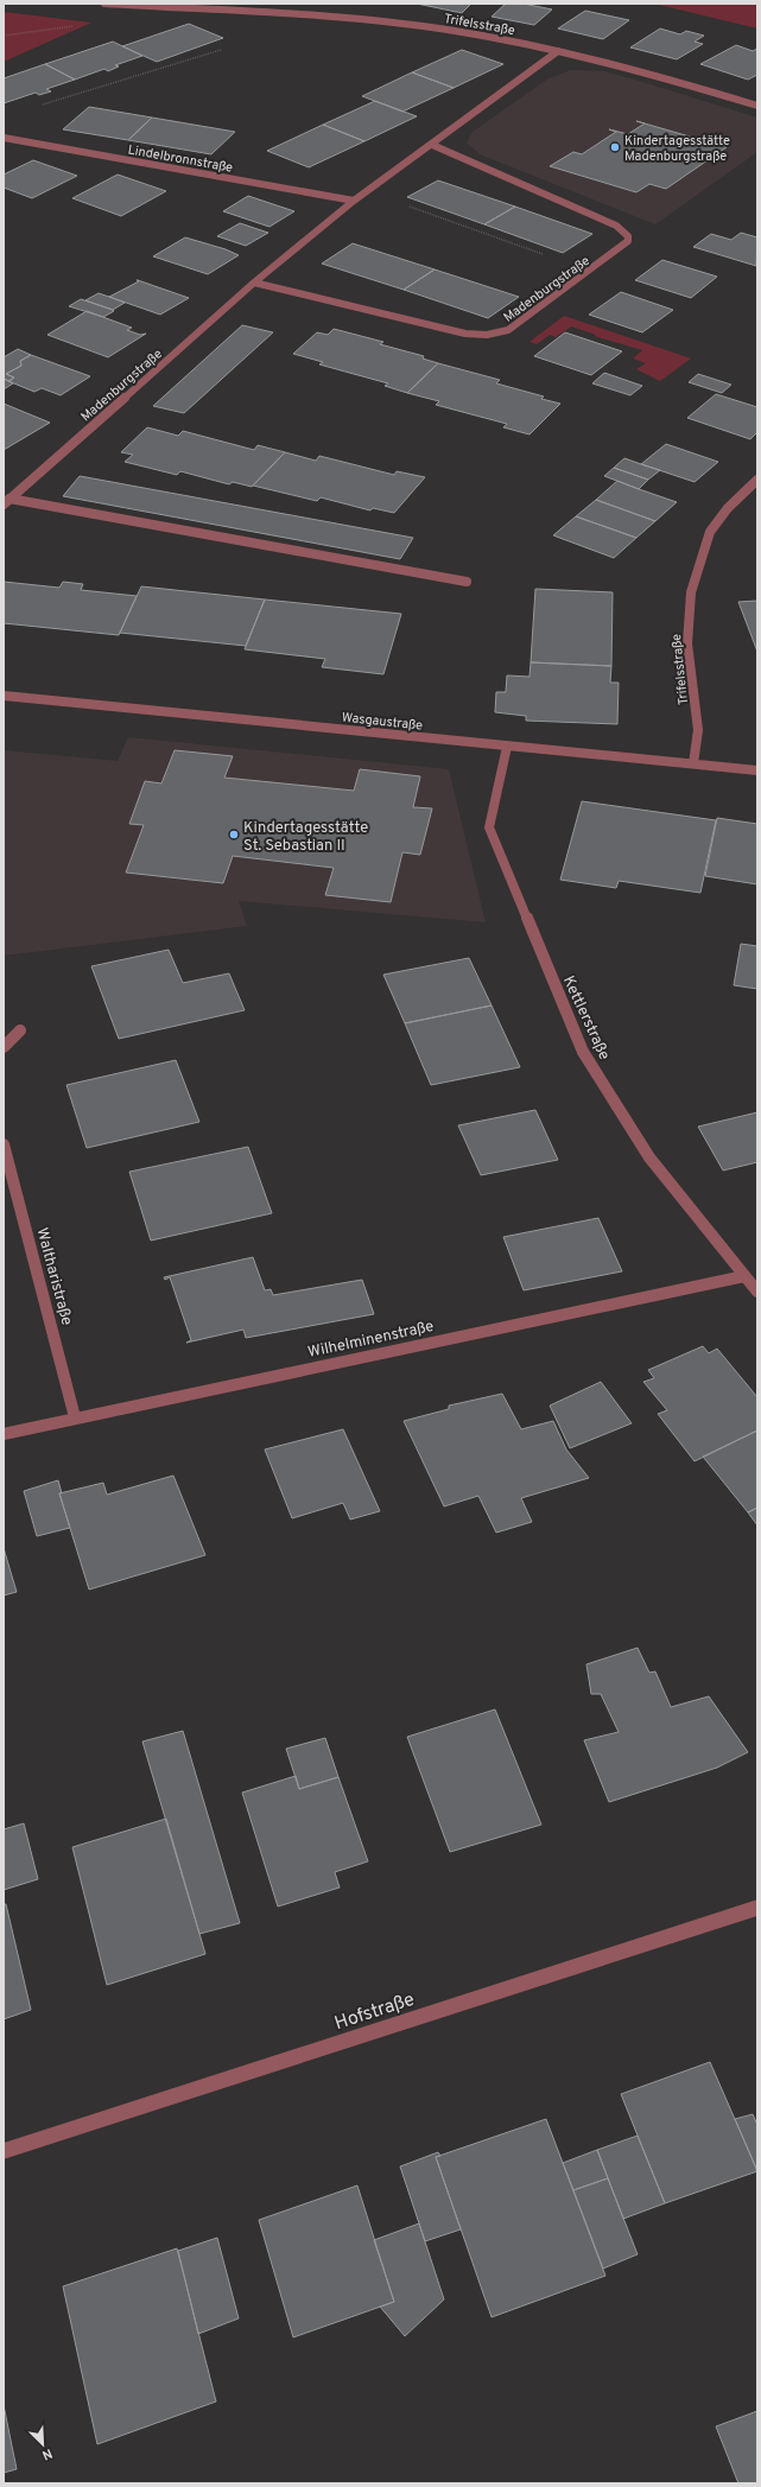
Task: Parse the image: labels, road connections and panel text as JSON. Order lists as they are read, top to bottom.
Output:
{
  "streets": {
    "street": [
      "Trifelsstraße",
      "Lindelbronnstraße",
      "Madenburgstraße",
      "Wasgaustraße",
      "Kettlerstraße",
      "Waltharistraße",
      "Wilhelminenstraße",
      "Hofstraße"
    ]
  },
  "crossings": [
    ["Trifelsstraße", "Madenburgstraße"],
    ["Trifelsstraße", "Wasgaustraße"],
    ["Lindelbronnstraße", "Madenburgstraße"],
    ["Wasgaustraße", "Kettlerstraße"],
    ["Kettlerstraße", "Wilhelminenstraße"],
    ["Waltharistraße", "Wilhelminenstraße"]
  ],
  "places": ["Kindertagesstätte Madenburgstraße", "Kindertagesstätte St. Sebastian II"],
  "north": "bottom right"
}
